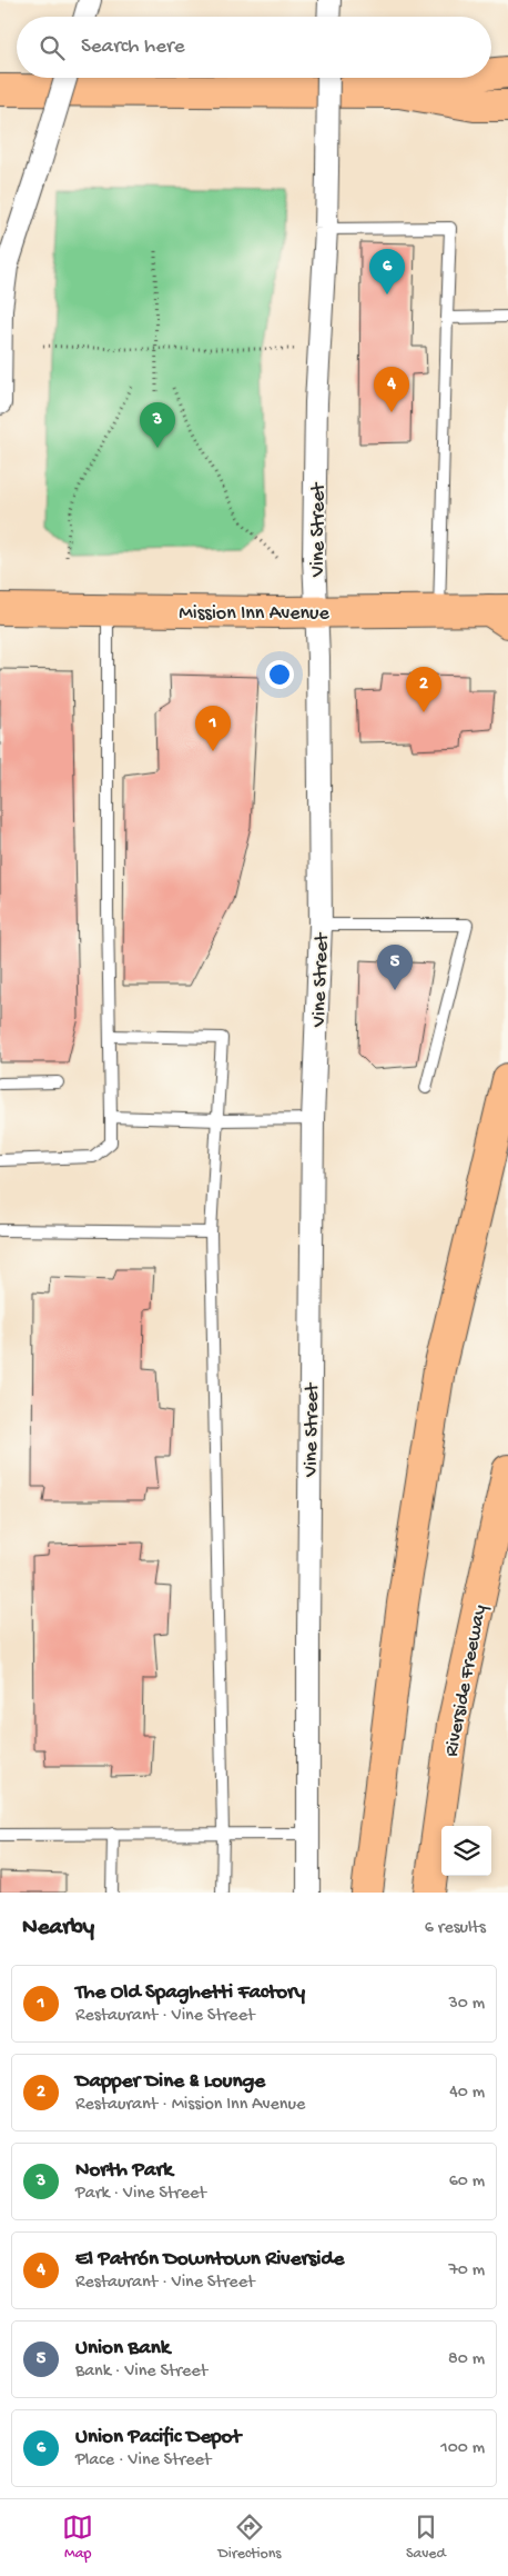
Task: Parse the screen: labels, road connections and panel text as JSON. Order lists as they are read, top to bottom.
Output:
{
  "streets": {
    "main road": ["Mission Inn Avenue", "Riverside Freeway"],
    "street": ["Vine Street"]
  },
  "crossings": [
    ["Vine Street", "Mission Inn Avenue"]
  ],
  "page": {
    "search": "Search here",
    "pins": [
      "6",
      "4",
      "3",
      "2",
      "1",
      "5"
    ],
    "heading": ["Nearby", "6 results"],
    "list": [
      {
        "mark": "1",
        "name": "The Old Spaghetti Factory",
        "note": "Restaurant · Vine Street",
        "value": "30 m"
      },
      {
        "mark": "2",
        "name": "Dapper Dine & Lounge",
        "note": "Restaurant · Mission Inn Avenue",
        "value": "40 m"
      },
      {
        "mark": "3",
        "name": "North Park",
        "note": "Park · Vine Street",
        "value": "60 m"
      },
      {
        "mark": "4",
        "name": "El Patrón Downtown Riverside",
        "note": "Restaurant · Vine Street",
        "value": "70 m"
      },
      {
        "mark": "5",
        "name": "Union Bank",
        "note": "Bank · Vine Street",
        "value": "80 m"
      },
      {
        "mark": "6",
        "name": "Union Pacific Depot",
        "note": "Place · Vine Street",
        "value": "100 m"
      }
    ],
    "nav": ["Map", "Directions", "Saved"]
  }
}
